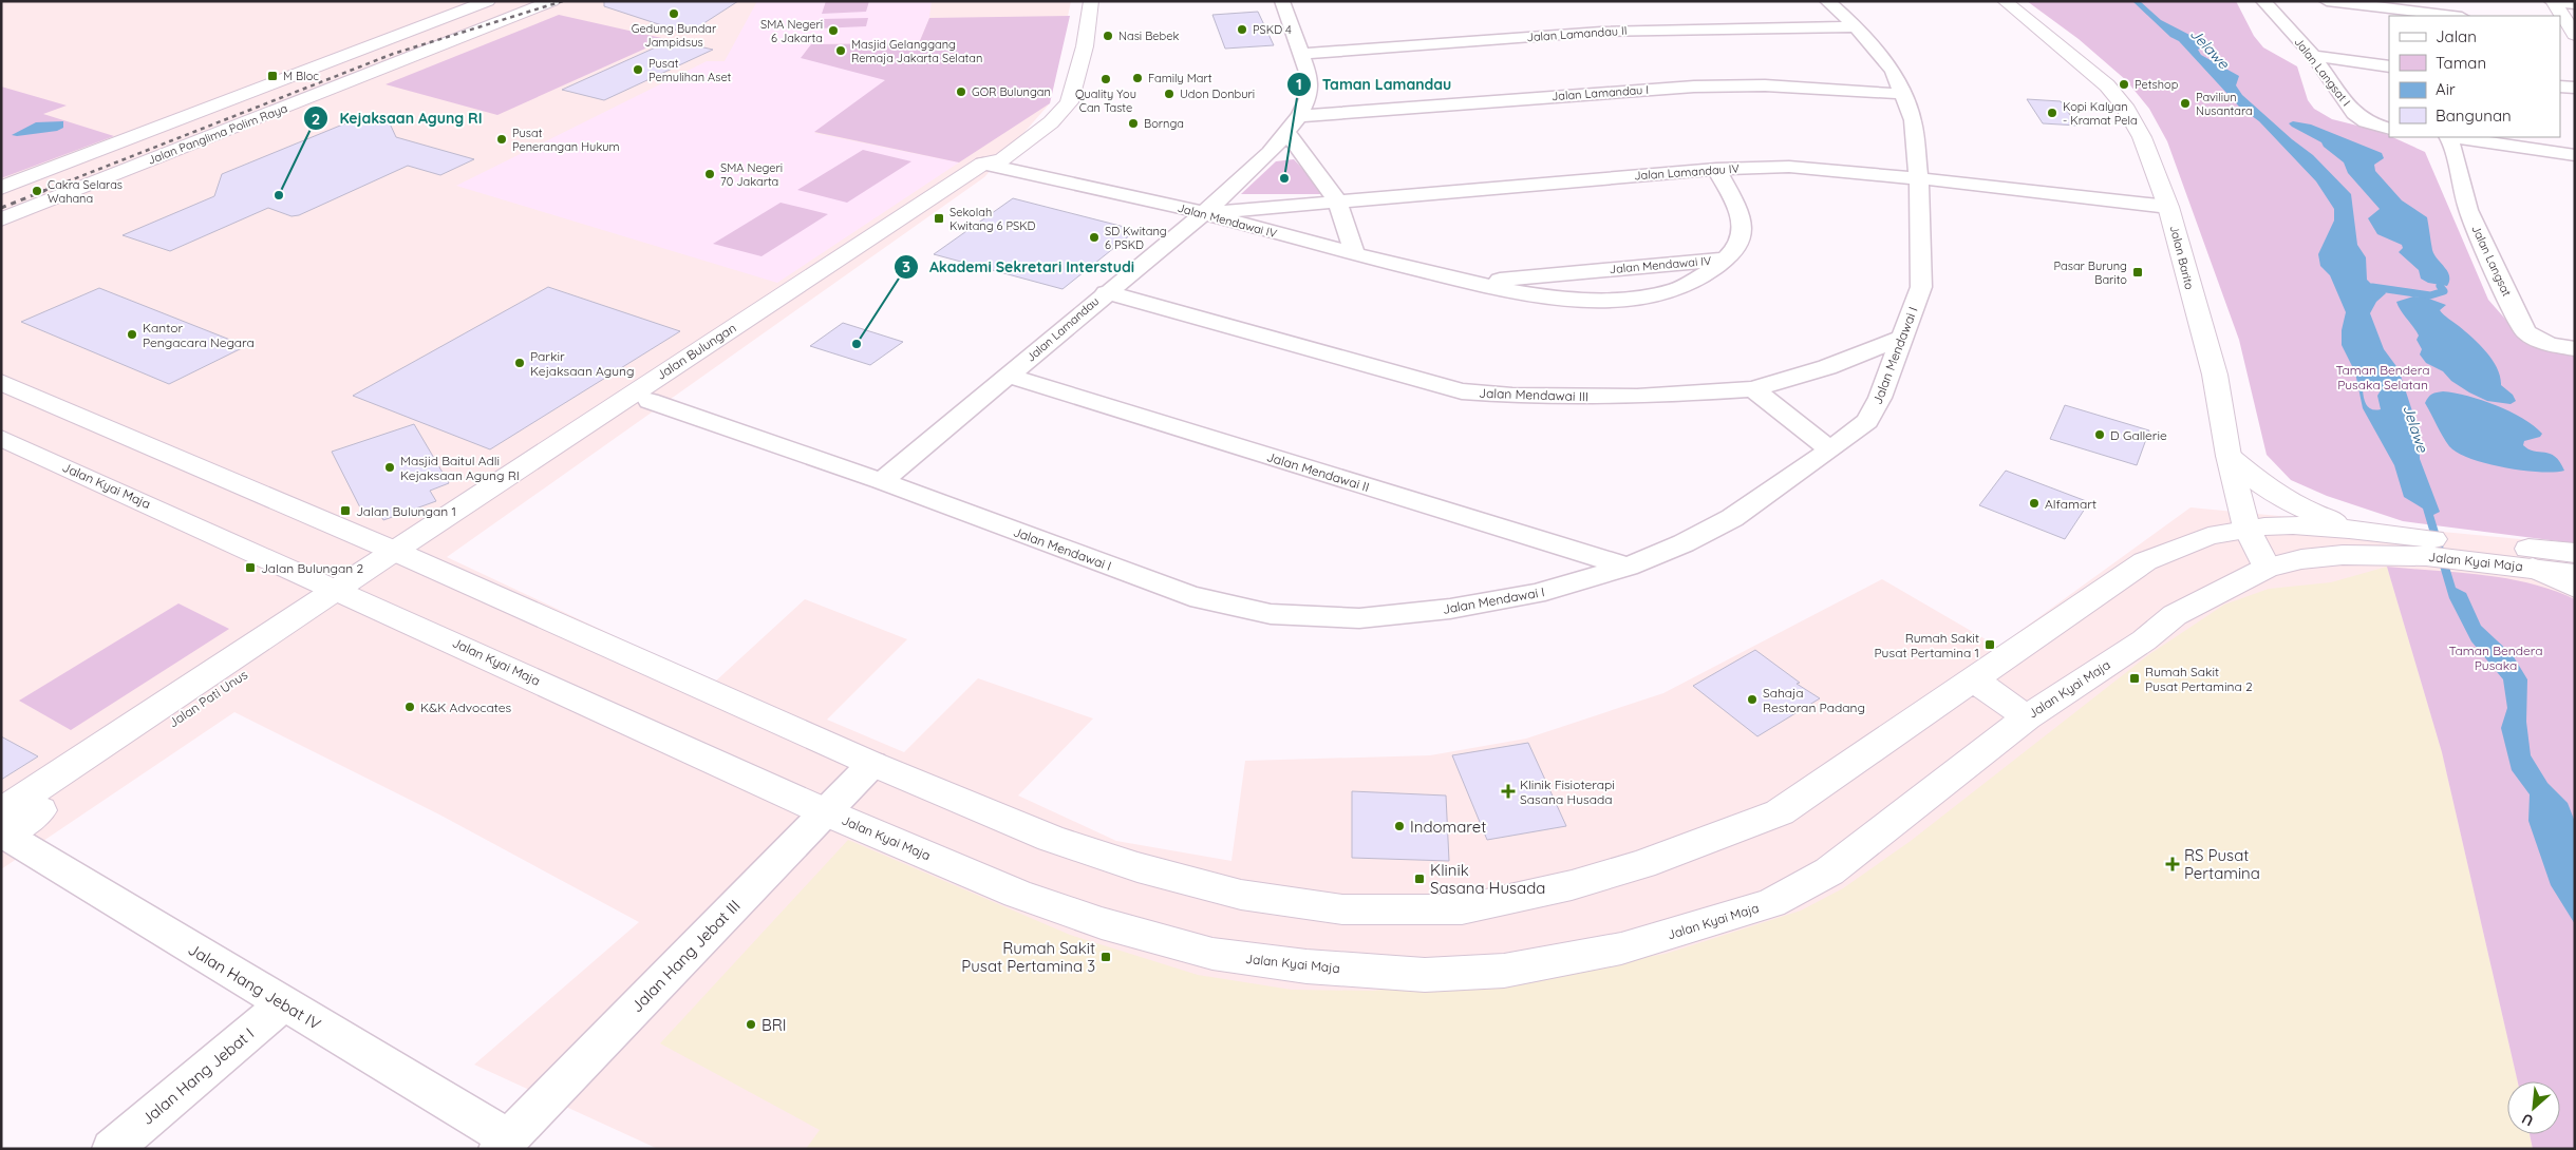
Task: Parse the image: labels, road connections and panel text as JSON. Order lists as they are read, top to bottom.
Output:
{
  "streets": {
    "main road": [
      "Jalan Panglima Polim Raya",
      "Jalan Barito",
      "Jalan Bulungan",
      "Jalan Kyai Maja",
      "Jalan Pati Unus"
    ],
    "street": [
      "Jalan Lamandau II",
      "Jalan Langsat I",
      "Jalan Lamandau I",
      "Jalan Lamandau IV",
      "Jalan Mendawai IV",
      "Jalan Langsat",
      "Jalan Lamandau",
      "Jalan Mendawai I",
      "Jalan Mendawai III",
      "Jalan Mendawai II",
      "Jalan Hang Jebat III",
      "Jalan Hang Jebat IV",
      "Jalan Hang Jebat I"
    ]
  },
  "crossings": [
    ["Jalan Lamandau II", "Jalan Lamandau"],
    ["Jalan Lamandau II", "Jalan Mendawai I"],
    ["Jalan Lamandau I", "Jalan Lamandau"],
    ["Jalan Lamandau I", "Jalan Mendawai I"],
    ["Jalan Lamandau IV", "Jalan Mendawai IV"],
    ["Jalan Lamandau IV", "Jalan Barito"],
    ["Jalan Lamandau IV", "Jalan Lamandau"],
    ["Jalan Lamandau IV", "Jalan Mendawai I"],
    ["Jalan Mendawai IV", "Jalan Lamandau"],
    ["Jalan Mendawai IV", "Jalan Bulungan"],
    ["Jalan Barito", "Jalan Kyai Maja"],
    ["Jalan Lamandau", "Jalan Mendawai I"],
    ["Jalan Lamandau", "Jalan Mendawai III"],
    ["Jalan Lamandau", "Jalan Mendawai II"],
    ["Jalan Bulungan", "Jalan Mendawai I"],
    ["Jalan Bulungan", "Jalan Kyai Maja"],
    ["Jalan Bulungan", "Jalan Pati Unus"],
    ["Jalan Mendawai I", "Jalan Mendawai III"],
    ["Jalan Mendawai I", "Jalan Mendawai II"],
    ["Jalan Kyai Maja", "Jalan Pati Unus"],
    ["Jalan Kyai Maja", "Jalan Hang Jebat III"],
    ["Jalan Pati Unus", "Jalan Hang Jebat IV"],
    ["Jalan Hang Jebat III", "Jalan Hang Jebat IV"],
    ["Jalan Hang Jebat IV", "Jalan Hang Jebat I"]
  ],
  "water": ["Jelawe"],
  "parks": ["Taman Bendera Pusaka Selatan", "Taman Bendera Pusaka"],
  "places": {
    "other": [
      "Gedung Bundar Jampidsus",
      "PSKD 4",
      "SMA Negeri 6 Jakarta",
      "Nasi Bebek",
      "Masjid Gelanggang Remaja Jakarta Selatan",
      "Pusat Pemulihan Aset",
      "Family Mart",
      "Quality You Can Taste",
      "Petshop",
      "GOR Bulungan",
      "Udon Donburi",
      "Paviliun Nusantara",
      "Kopi Kalyan - Kramat Pela",
      "Bornga",
      "Pusat Penerangan Hukum",
      "SMA Negeri 70 Jakarta",
      "Taman Lamandau",
      "Cakra Selaras Wahana",
      "Kejaksaan Agung RI",
      "SD Kwitang 6 PSKD",
      "Kantor Pengacara Negara",
      "Akademi Sekretari Interstudi",
      "Parkir Kejaksaan Agung",
      "D Gallerie",
      "Masjid Baitul Adli Kejaksaan Agung RI",
      "Alfamart",
      "Sahaja Restoran Padang",
      "K&K Advocates",
      "Indomaret",
      "BRI"
    ],
    "transit": [
      "M Bloc",
      "Sekolah Kwitang 6 PSKD",
      "Pasar Burung Barito",
      "Jalan Bulungan 1",
      "Jalan Bulungan 2",
      "Rumah Sakit Pusat Pertamina 1",
      "Rumah Sakit Pusat Pertamina 2",
      "Klinik Sasana Husada",
      "Rumah Sakit Pusat Pertamina 3"
    ],
    "health": ["Klinik Fisioterapi Sasana Husada", "RS Pusat Pertamina"]
  },
  "legend": [
    "Jalan",
    "Taman",
    "Air",
    "Bangunan"
  ],
  "north": "bottom left"
}
